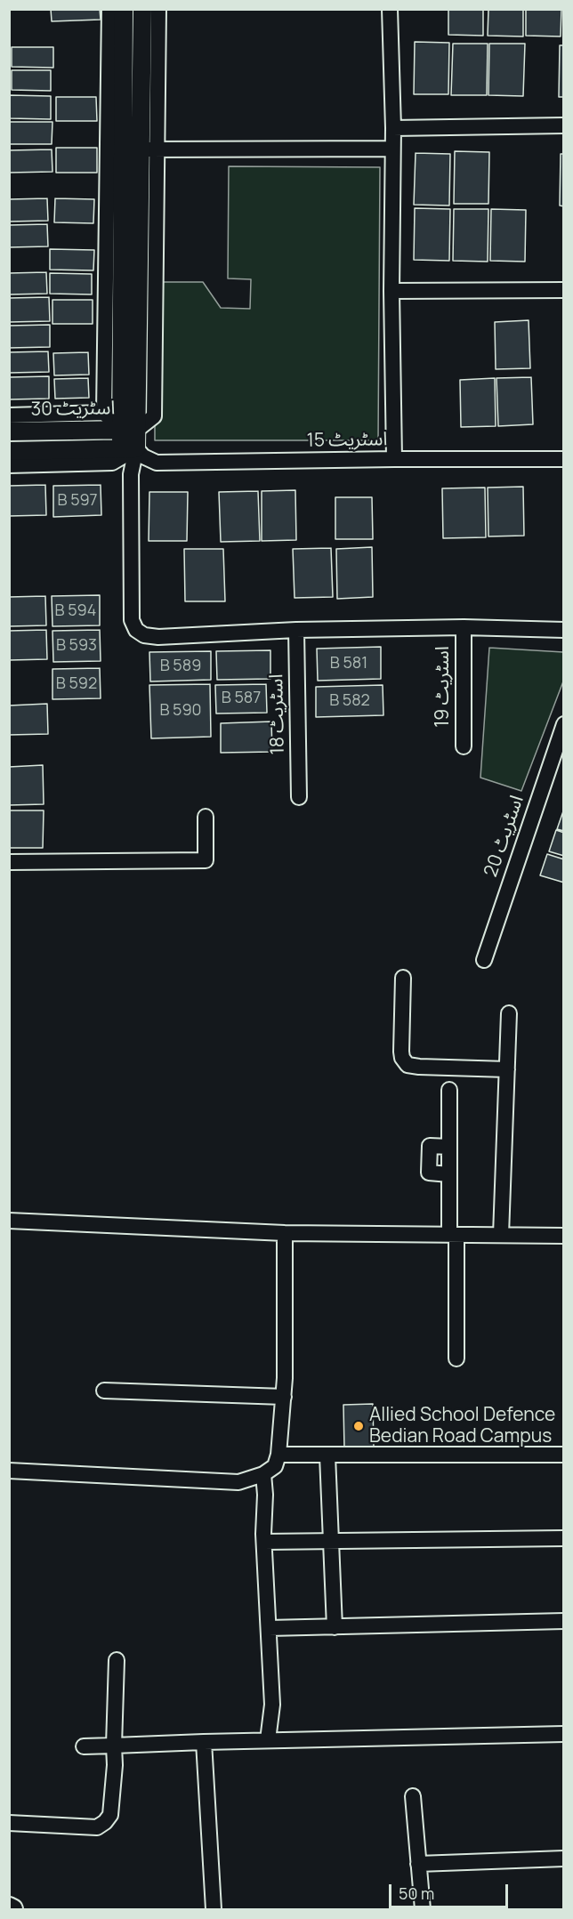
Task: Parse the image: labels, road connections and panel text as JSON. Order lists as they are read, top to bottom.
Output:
{
  "streets": {
    "street": [
      "اسٹریٹ 30",
      "اسٹریٹ 15",
      "اسٹریٹ 19",
      "اسٹریٹ 18",
      "اسٹریٹ 20"
    ]
  },
  "places": ["Allied School Defence Bedian Road Campus"],
  "house_numbers": [
    "B 597",
    "B 594",
    "B 593",
    "B 581",
    "B 589",
    "B 592",
    "B 587",
    "B 582",
    "B 590"
  ],
  "scale_bar": "50 m"
}
